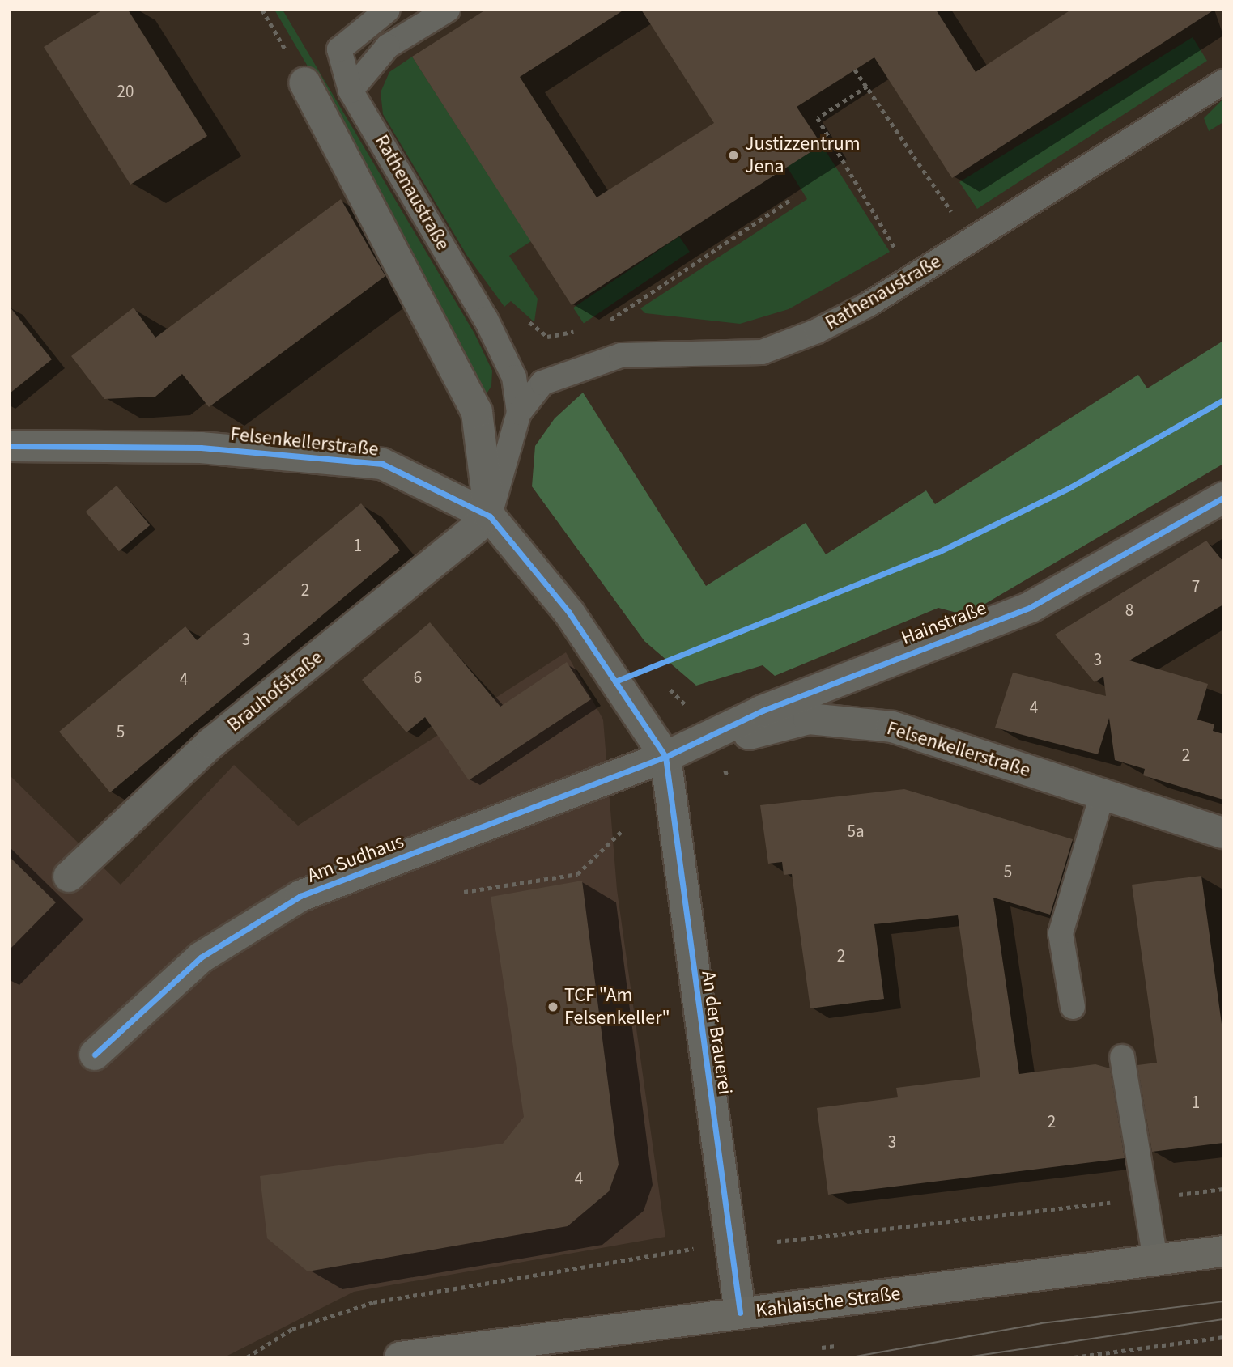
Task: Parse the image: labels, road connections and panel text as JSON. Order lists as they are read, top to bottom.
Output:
{
  "streets": {
    "main road": ["Kahlaische Straße"],
    "street": [
      "Felsenkellerstraße",
      "Hainstraße",
      "Brauhofstraße",
      "Am Sudhaus",
      "An der Brauerei"
    ],
    "lane": ["Rathenaustraße"]
  },
  "crossings": [
    ["Rathenaustraße", "Felsenkellerstraße"],
    ["Rathenaustraße", "Brauhofstraße"],
    ["Felsenkellerstraße", "Hainstraße"],
    ["Felsenkellerstraße", "Brauhofstraße"],
    ["Felsenkellerstraße", "Am Sudhaus"],
    ["Felsenkellerstraße", "An der Brauerei"],
    ["Hainstraße", "Am Sudhaus"],
    ["Hainstraße", "An der Brauerei"],
    ["Am Sudhaus", "An der Brauerei"],
    ["An der Brauerei", "Kahlaische Straße"]
  ],
  "places": ["Justizzentrum Jena", "TCF \"Am Felsenkeller\""],
  "house_numbers": [
    "20",
    "1",
    "7",
    "2",
    "8",
    "3",
    "3",
    "6",
    "4",
    "4",
    "5",
    "2",
    "5a",
    "5",
    "2",
    "1",
    "2",
    "3",
    "4"
  ]
}
